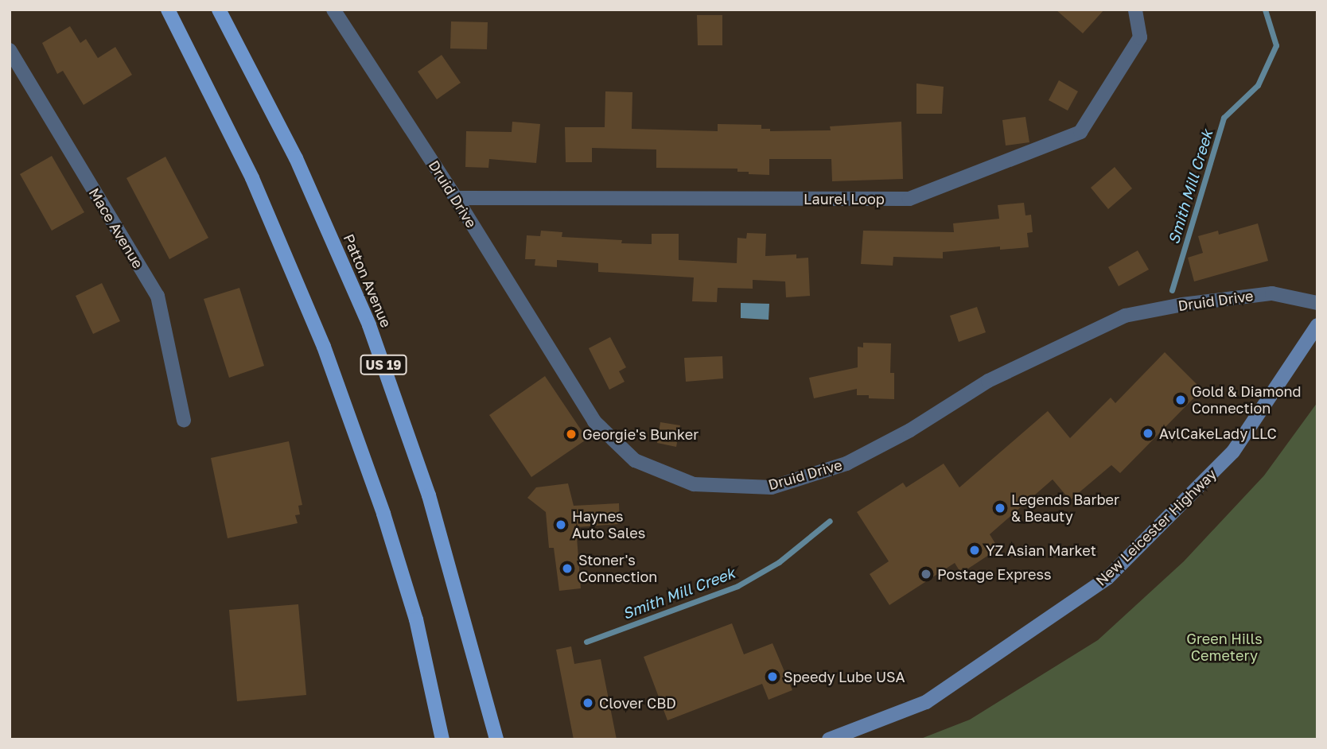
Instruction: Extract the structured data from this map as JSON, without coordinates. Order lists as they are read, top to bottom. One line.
{"streets":{"main road":["Patton Avenue","US 19","New Leicester Highway"],"street":["Druid Drive","Laurel Loop","Mace Avenue"]},"crossings":[["Druid Drive","Laurel Loop"]],"water":["Smith Mill Creek"],"parks":["Green Hills Cemetery"],"places":["Gold & Diamond Connection","AvlCakeLady LLC","Georgie's Bunker","Legends Barber & Beauty","Haynes Auto Sales","YZ Asian Market","Stoner's Connection","Postage Express","Speedy Lube USA","Clover CBD"]}
